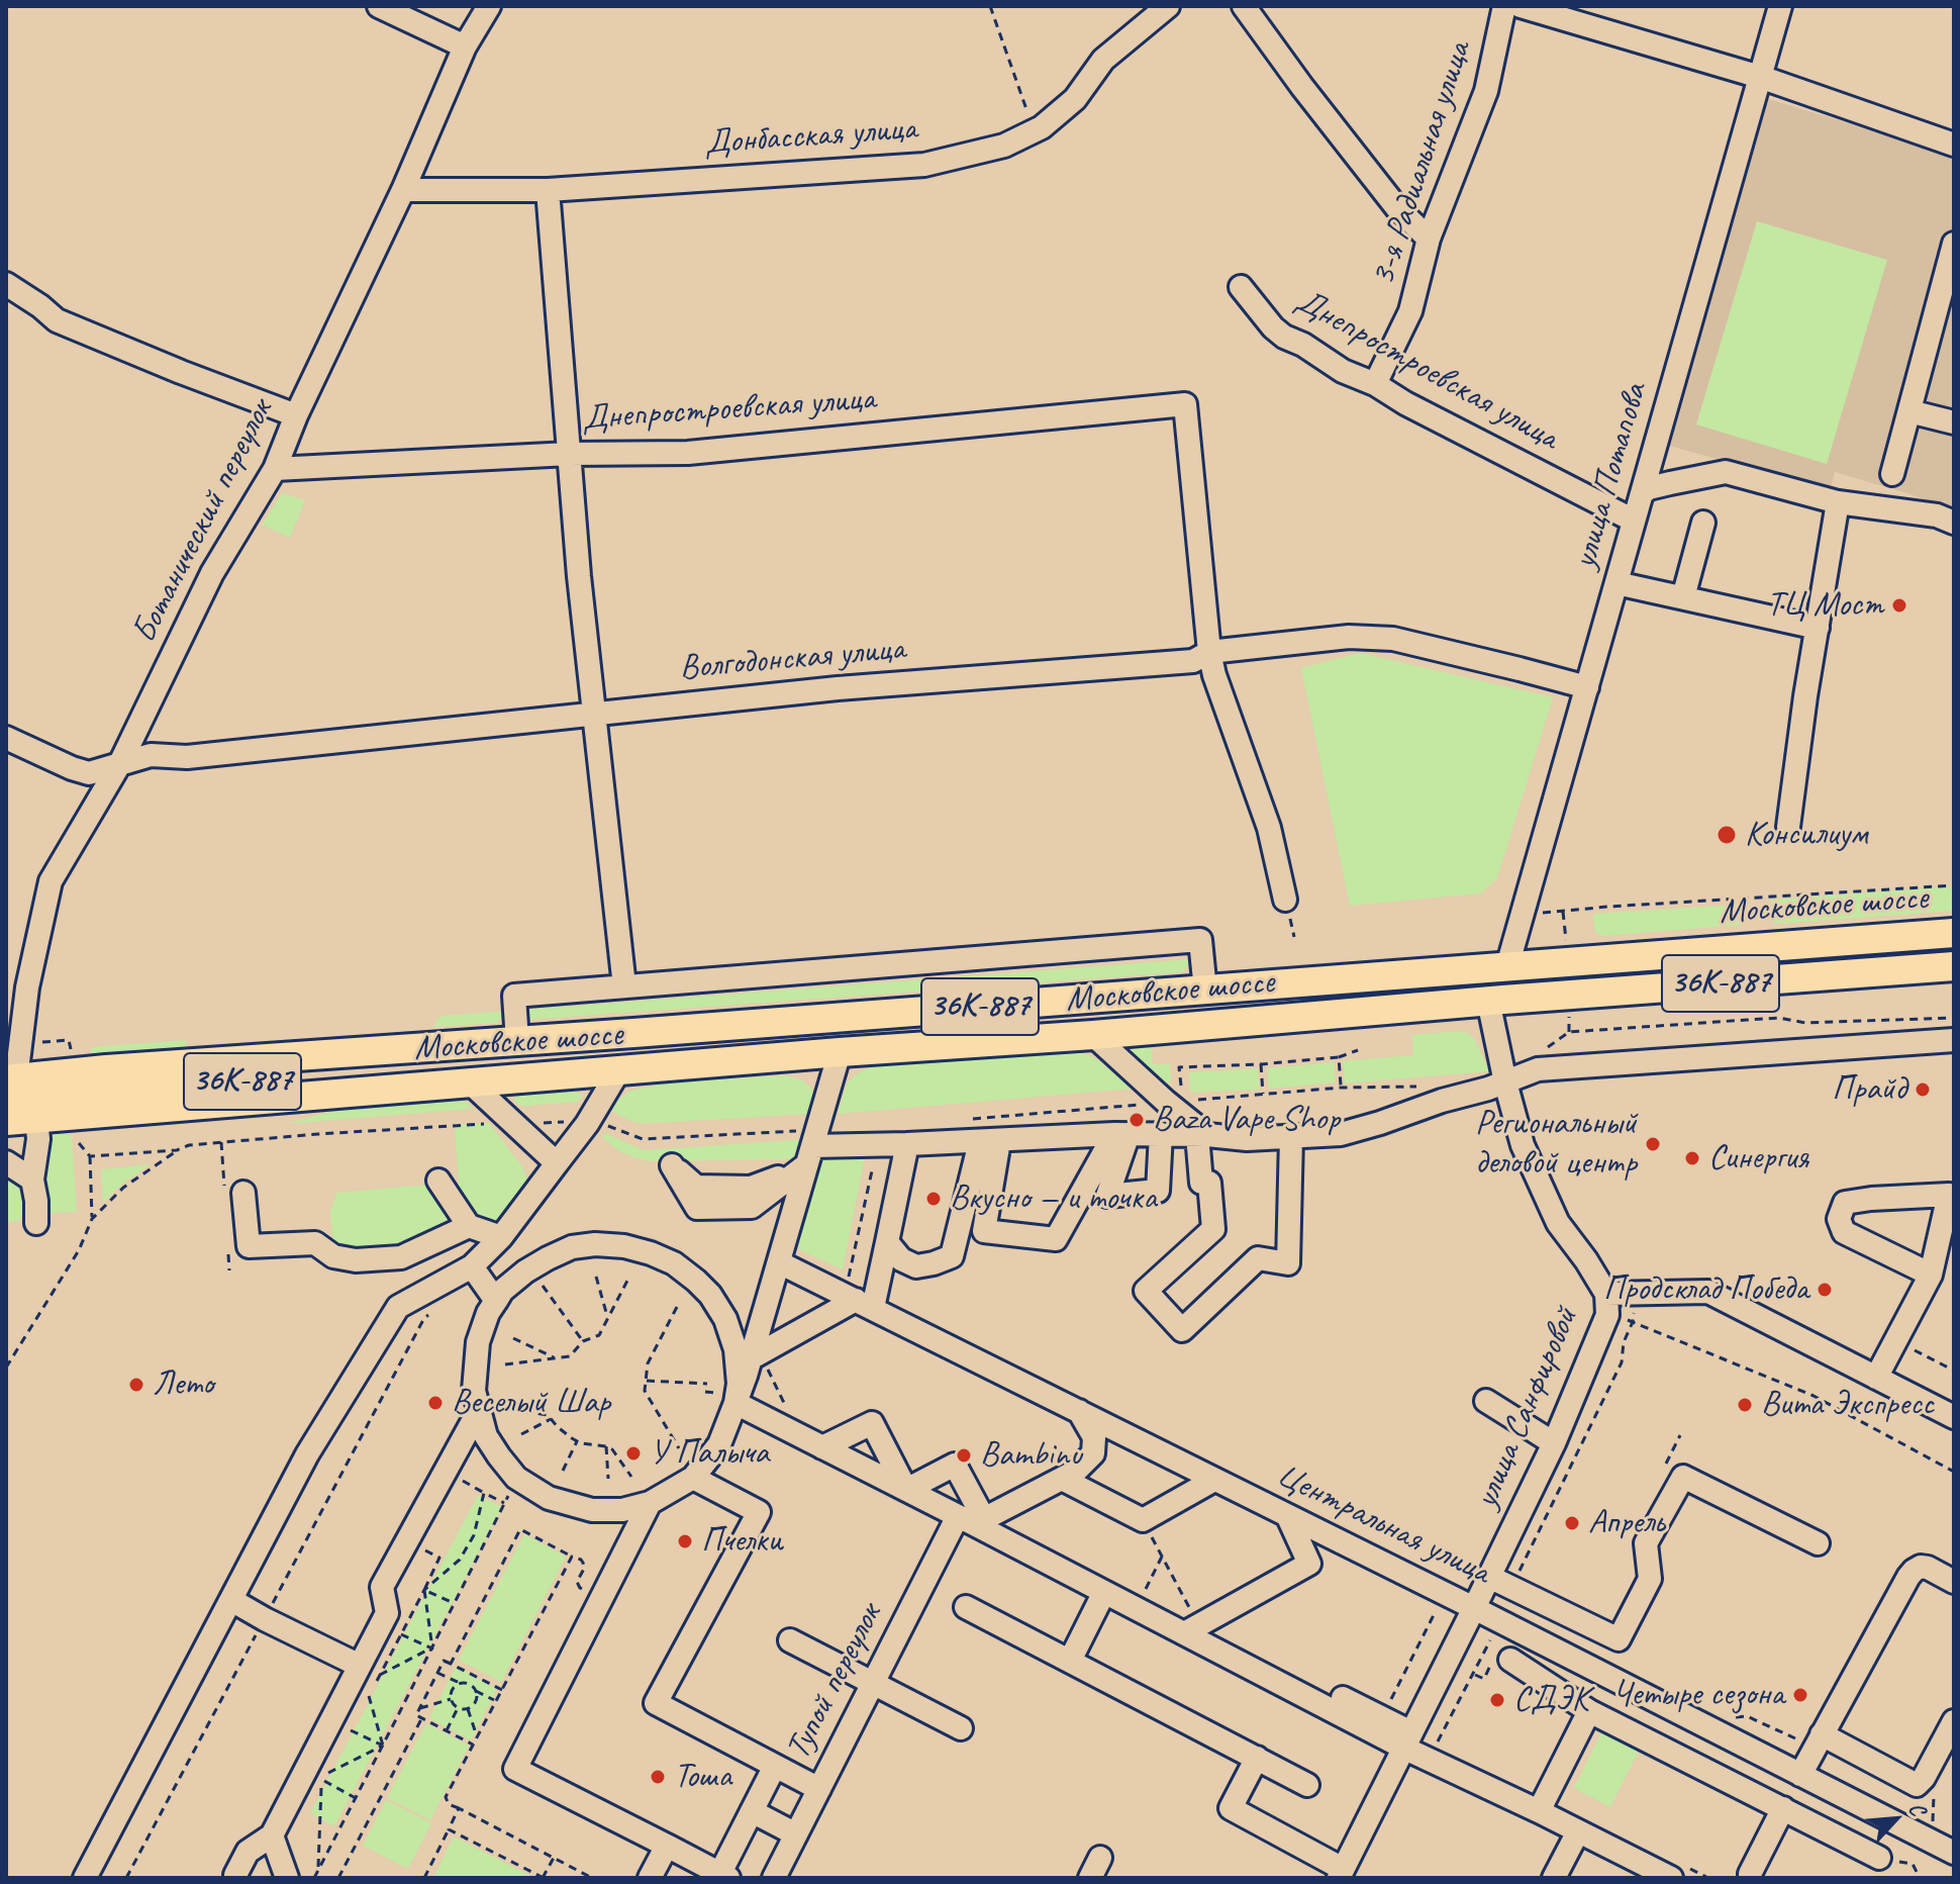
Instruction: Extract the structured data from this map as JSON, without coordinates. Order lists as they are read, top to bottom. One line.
{"streets":{"main road":["Московское шоссе","36К-887"],"street":["Донбасская улица","3-я Радиальная улица","Днепростроевская улица","улица Потапова","Ботанический переулок","Волгодонская улица","улица Санфировой","Центральная улица","Тупой переулок"]},"crossings":[["Донбасская улица","Ботанический переулок"],["3-я Радиальная улица","Днепростроевская улица"],["Днепростроевская улица","улица Потапова"],["Днепростроевская улица","Ботанический переулок"],["Днепростроевская улица","Волгодонская улица"],["улица Потапова","Волгодонская улица"],["улица Потапова","Московское шоссе"],["улица Потапова","улица Санфировой"],["Ботанический переулок","Волгодонская улица"],["Ботанический переулок","Московское шоссе"],["Московское шоссе","улица Санфировой"],["улица Санфировой","Центральная улица"]],"places":["ТЦ Мост","Консилиум","Прайд","Baza Vape Shop","Региональный деловой центр","Синергия","Вкусно — и точка","Продсклад Победа","Лето","Веселый Шар","Вита Экспресс","У Палыча","Bambinu","Апрель","Пчелки","Четыре сезона","СДЭК","Тоша"],"north":"top right"}
